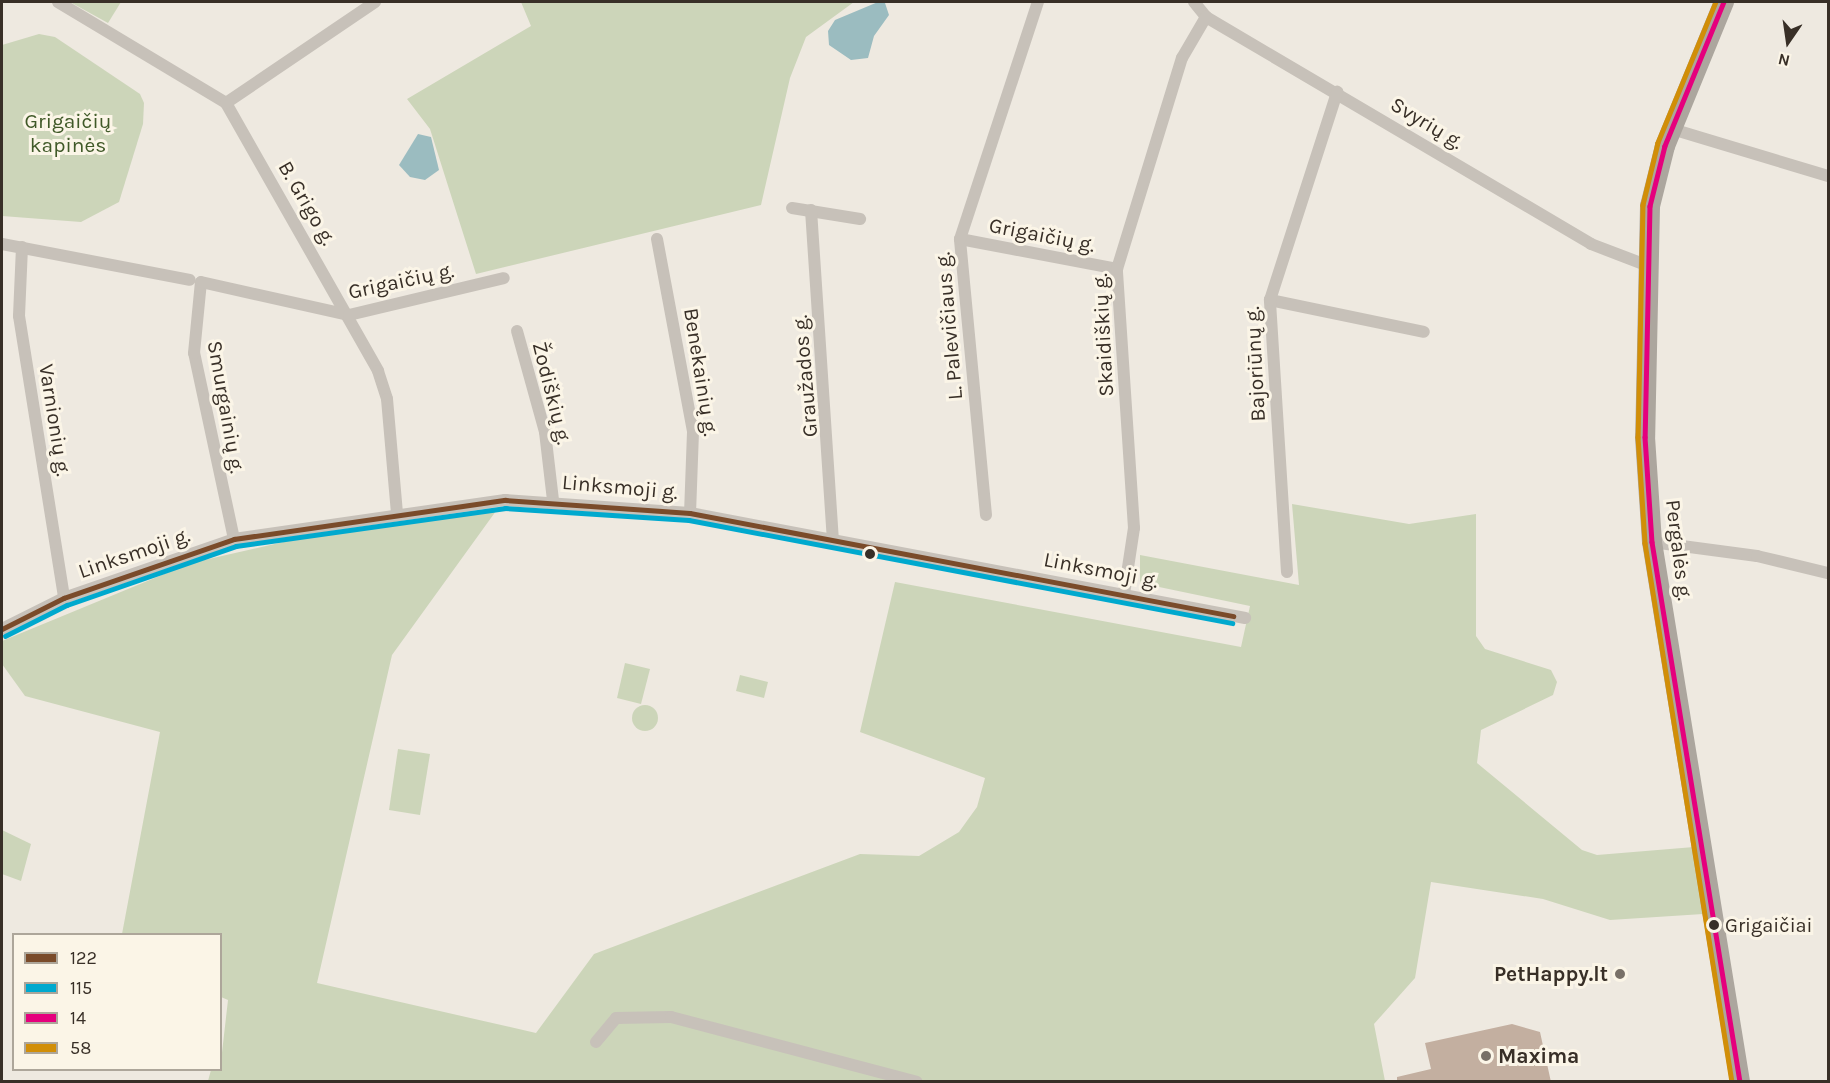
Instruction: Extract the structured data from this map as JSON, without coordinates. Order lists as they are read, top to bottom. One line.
{"streets":{"main road":["Pergalės g."],"street":["Svyrių g.","B. Grigo g.","Grigaičių g.","L. Palevičiaus g.","Skaidiškių g.","Bajoriūnų g.","Benekainių g.","Graužados g.","Žodiškių g.","Smurgainių g.","Varnionių g.","Linksmoji g."]},"crossings":[["Svyrių g.","Skaidiškių g."],["Svyrių g.","Bajoriūnų g."],["Svyrių g.","Pergalės g."],["B. Grigo g.","Grigaičių g."],["B. Grigo g.","Linksmoji g."],["Grigaičių g.","L. Palevičiaus g."],["Grigaičių g.","Skaidiškių g."],["Grigaičių g.","Smurgainių g."],["Grigaičių g.","Varnionių g."],["Skaidiškių g.","Linksmoji g."],["Benekainių g.","Linksmoji g."],["Graužados g.","Linksmoji g."],["Žodiškių g.","Linksmoji g."],["Smurgainių g.","Linksmoji g."],["Varnionių g.","Linksmoji g."]],"parks":["Grigaičių kapinės"],"places":["Grigaičiai","PetHappy.lt","Maxima"],"lines":["transit line 14","transit line 58","transit line 122","transit line 115"],"legend":["122","115","14","58"],"north":"bottom"}
